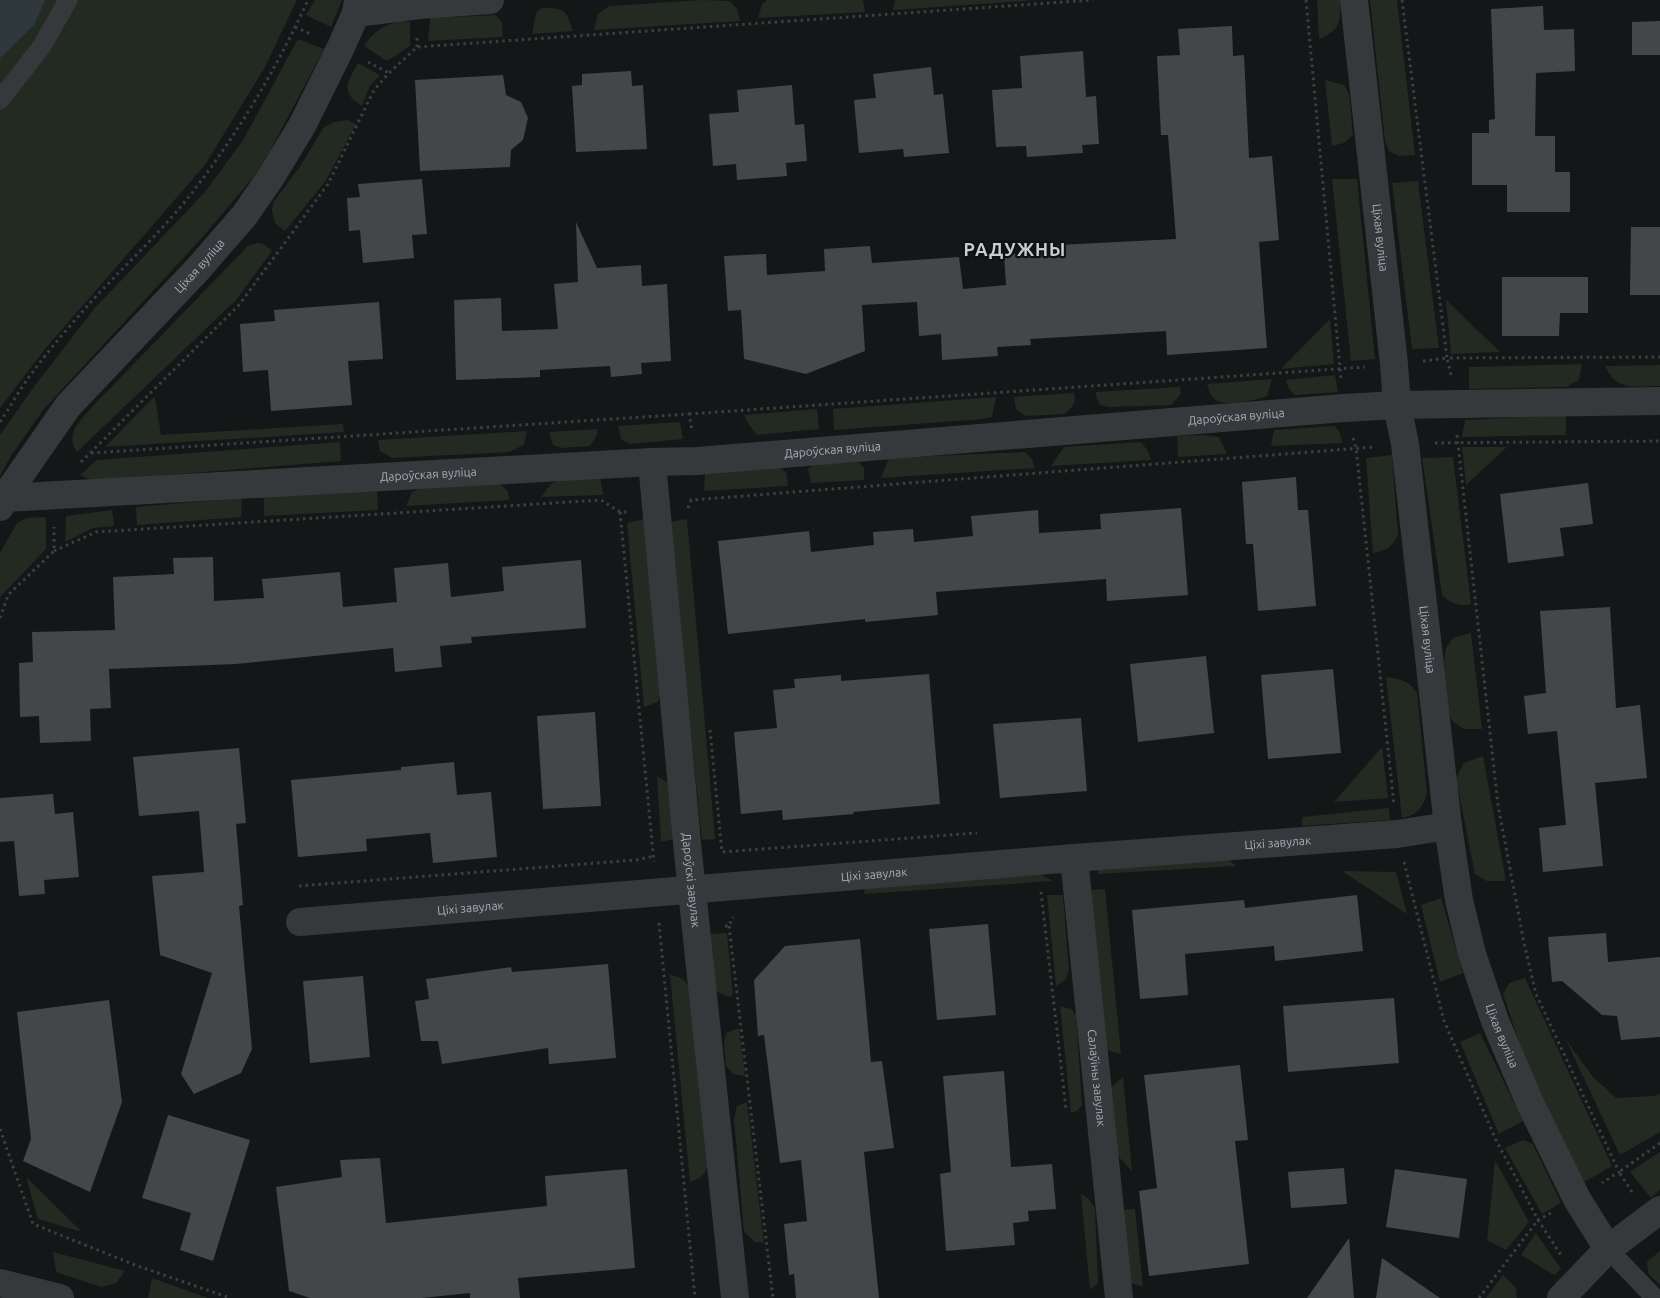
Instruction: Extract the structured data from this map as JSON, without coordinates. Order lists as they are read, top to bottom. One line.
{"streets":{"street":["Ціхая вуліца","Дароўская вуліца","Ціхі завулак","Дароўскі завулак","Салаўіны завулак"]},"crossings":[["Ціхая вуліца","Дароўская вуліца"],["Ціхая вуліца","Ціхі завулак"],["Дароўская вуліца","Дароўскі завулак"],["Ціхі завулак","Дароўскі завулак"],["Ціхі завулак","Салаўіны завулак"]],"districts":["РАДУЖНЫ"]}
